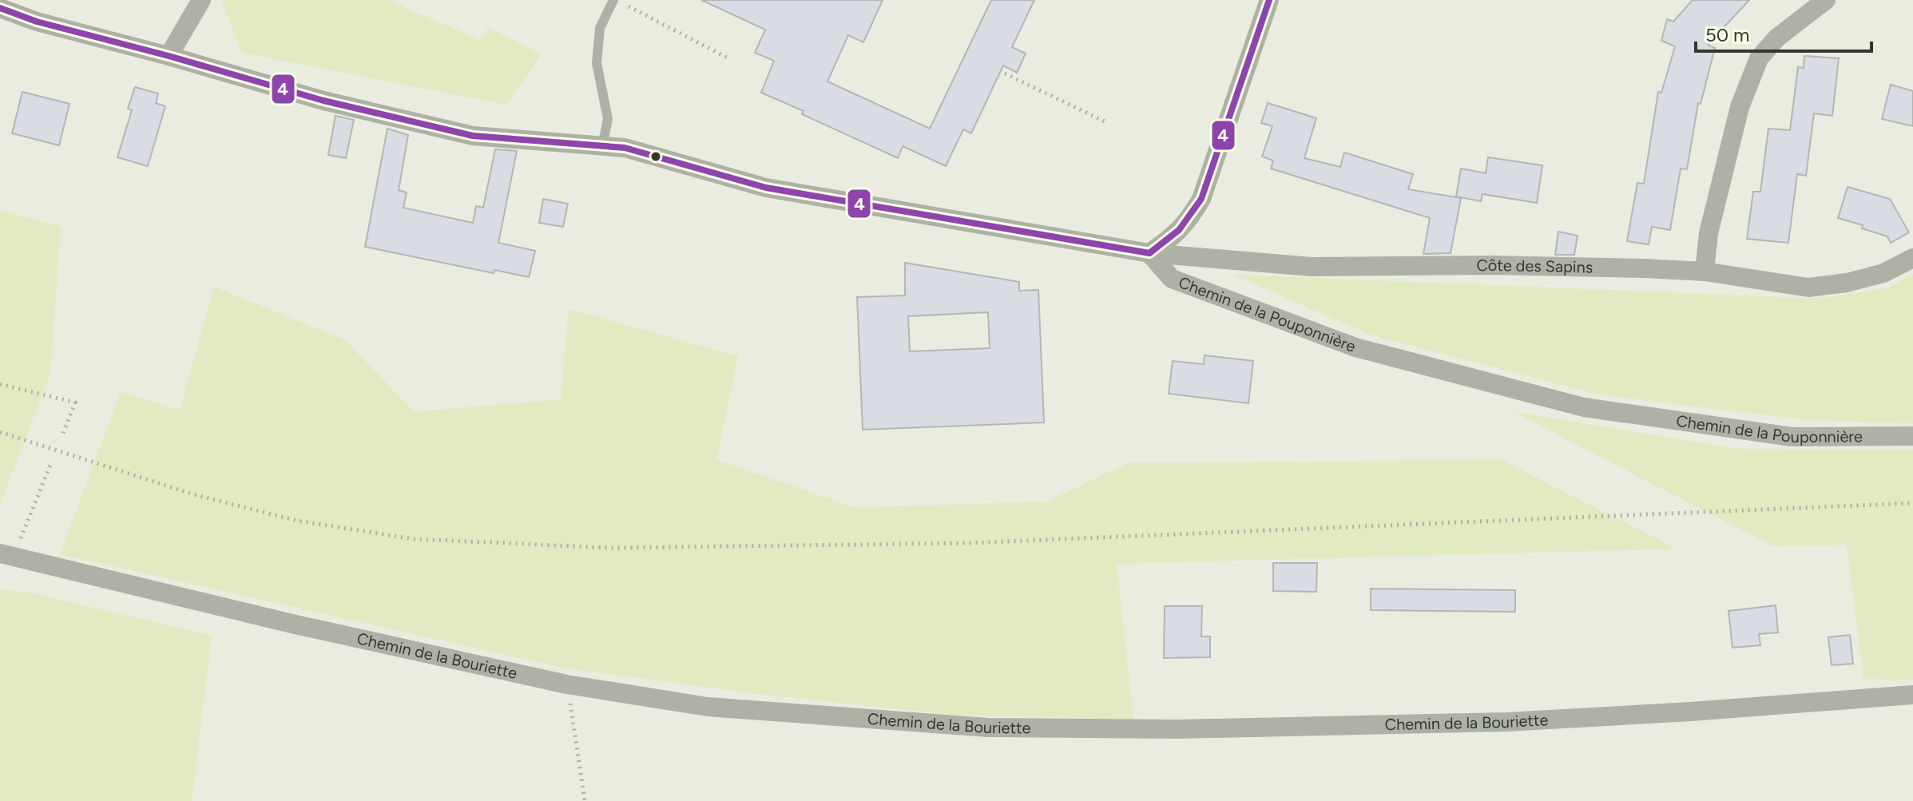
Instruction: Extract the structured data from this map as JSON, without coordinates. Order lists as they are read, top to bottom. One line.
{"streets":{"street":["Côte des Sapins","Chemin de la Pouponnière","Chemin de la Bouriette"]},"crossings":[["Côte des Sapins","Chemin de la Pouponnière"]],"lines":["transit line 4"],"scale_bar":"50 m"}
